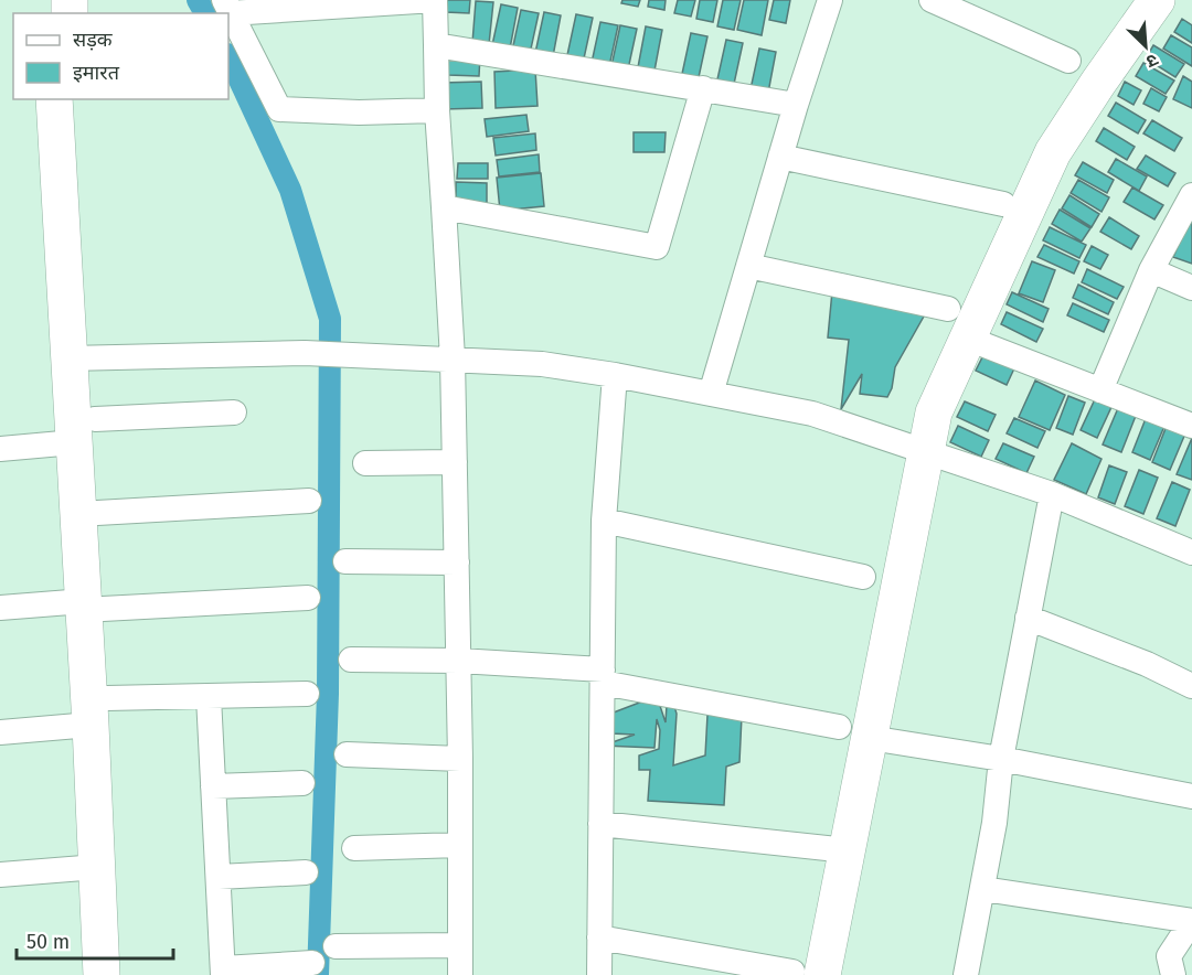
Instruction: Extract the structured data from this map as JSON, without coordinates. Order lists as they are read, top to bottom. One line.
{"legend":["सड़क","इमारत"],"scale_bar":"50 m","north":"bottom right"}
